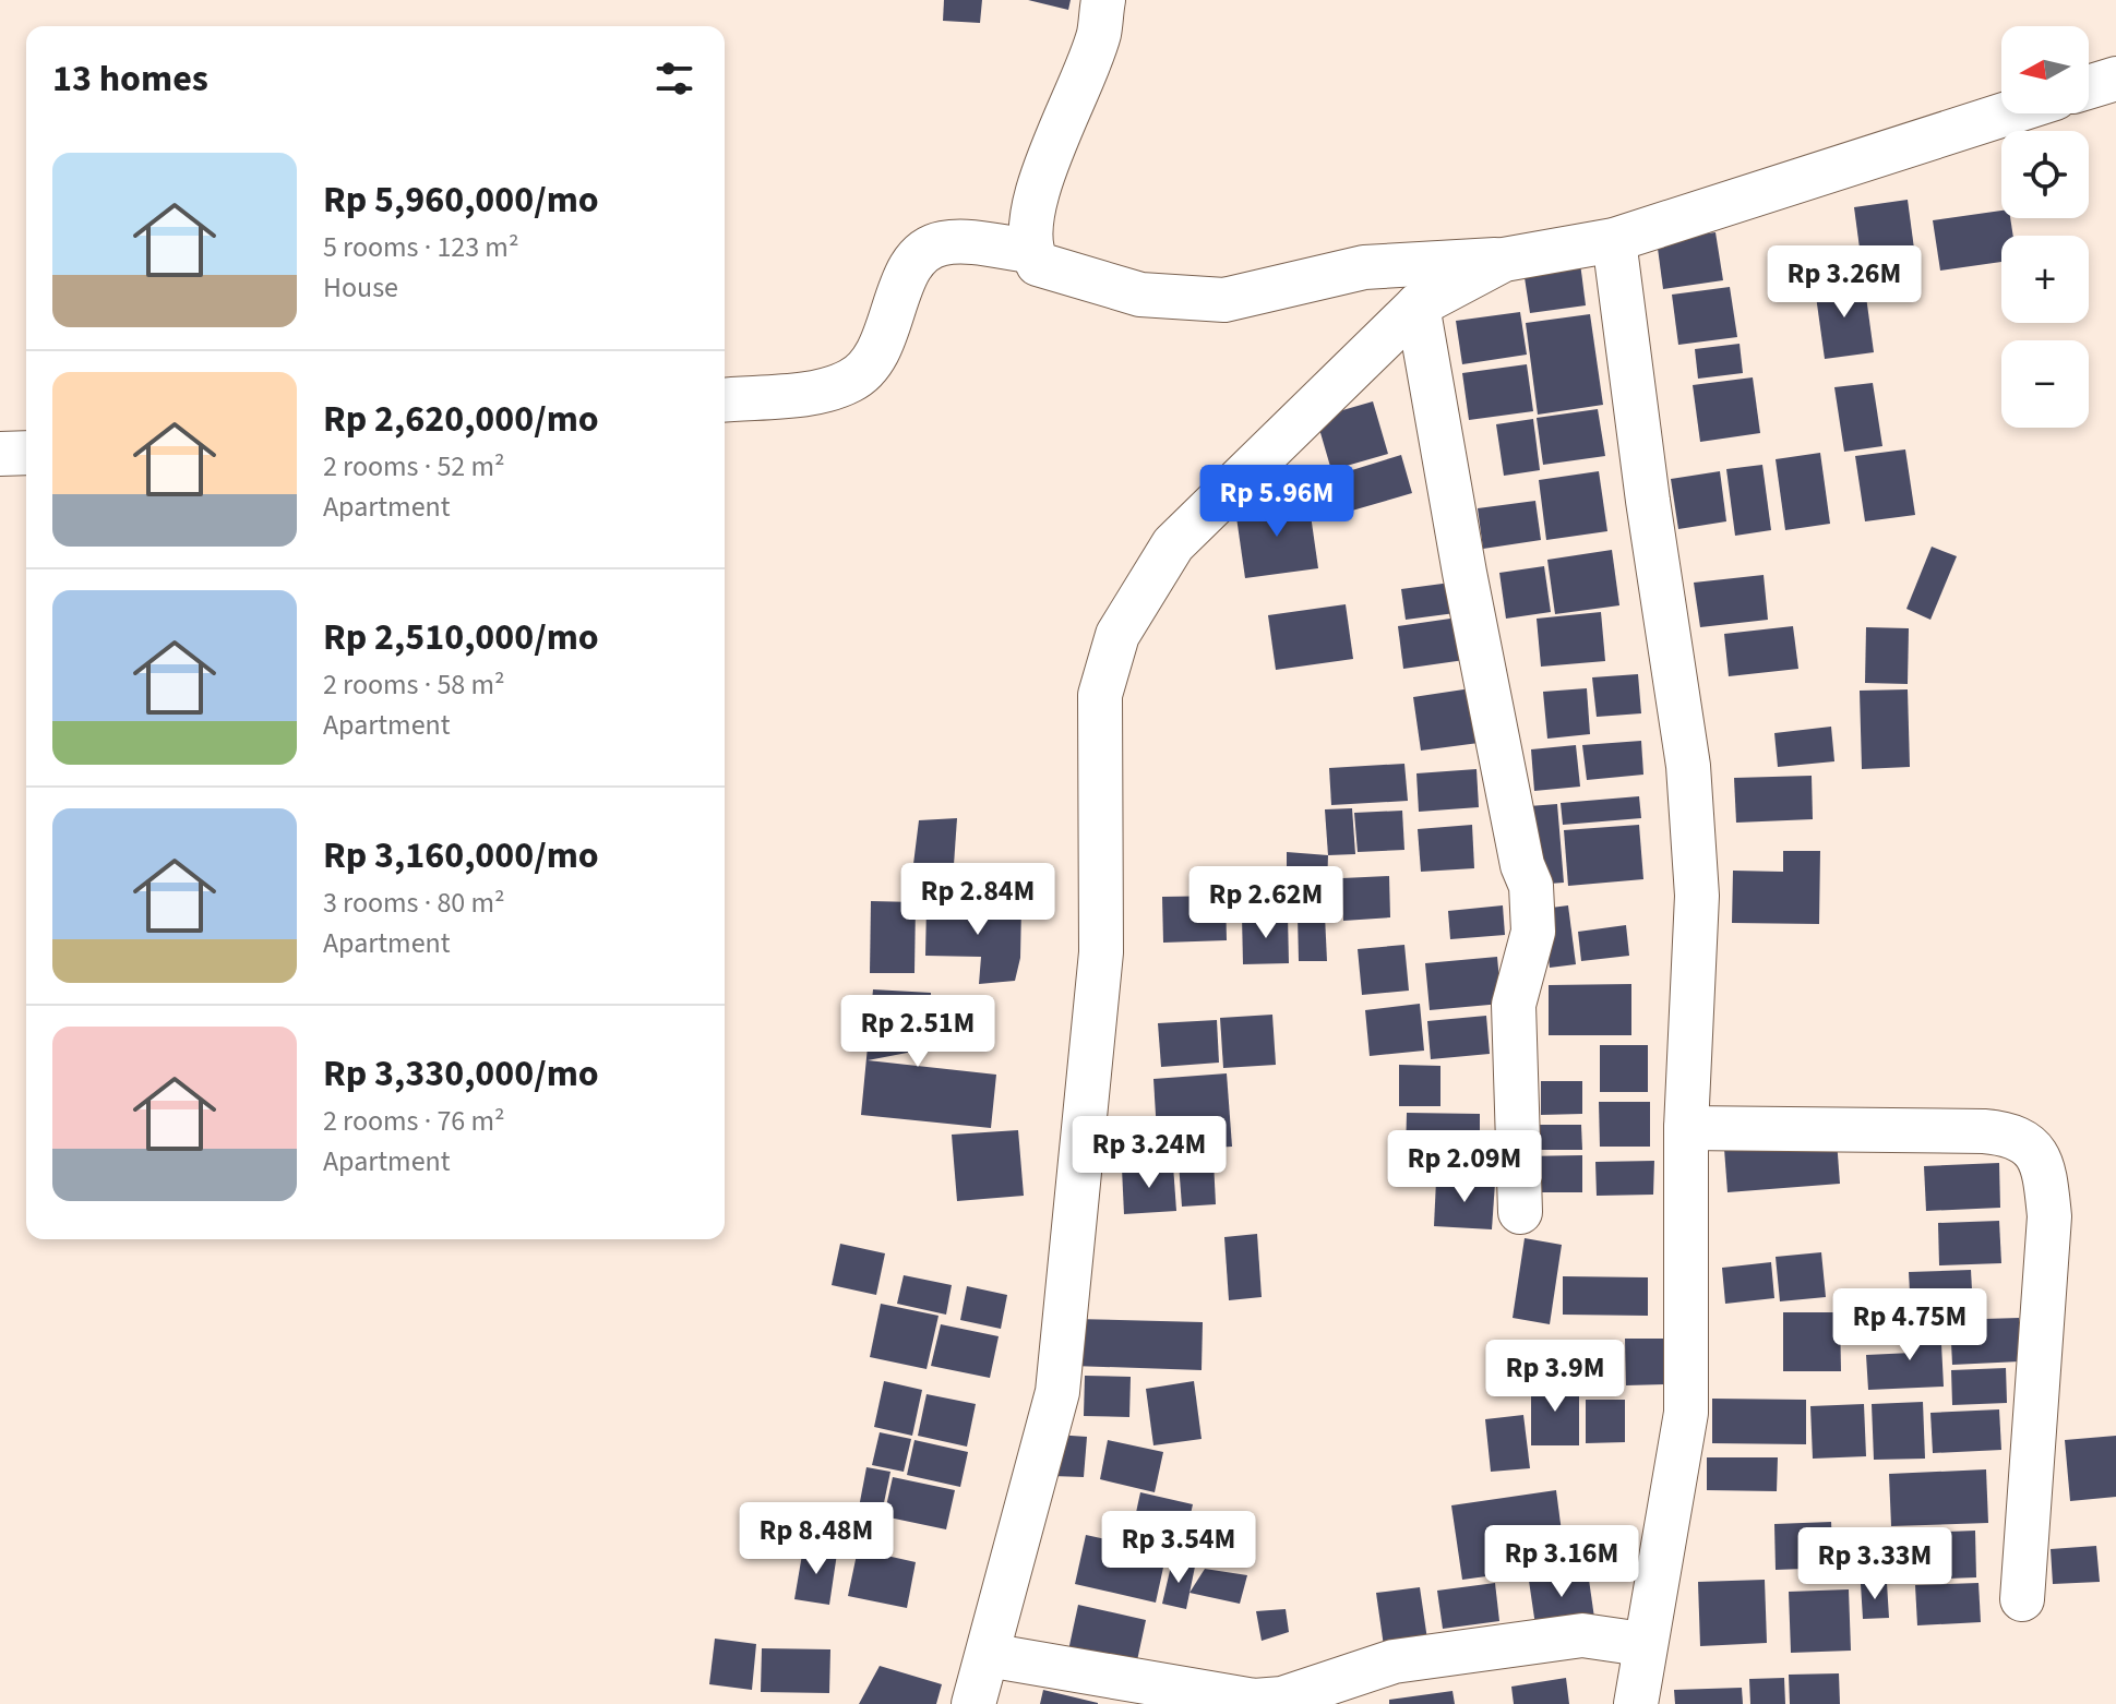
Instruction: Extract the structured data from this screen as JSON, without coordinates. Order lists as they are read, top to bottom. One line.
{"north":"left","page":{"map_buttons":["+","−"],"heading":"13 homes","list":[{"name":"Rp 5,960,000/mo","note":"5 rooms · 123 m² · House"},{"name":"Rp 2,620,000/mo","note":"2 rooms · 52 m² · Apartment"},{"name":"Rp 2,510,000/mo","note":"2 rooms · 58 m² · Apartment"},{"name":"Rp 3,160,000/mo","note":"3 rooms · 80 m² · Apartment"},{"name":"Rp 3,330,000/mo","note":"2 rooms · 76 m² · Apartment"}],"price":["Rp 3.26M","Rp 5.96M","Rp 2.84M","Rp 2.62M","Rp 2.51M","Rp 3.24M","Rp 2.09M","Rp 4.75M","Rp 3.9M","Rp 8.48M","Rp 3.54M","Rp 3.16M","Rp 3.33M"]}}
